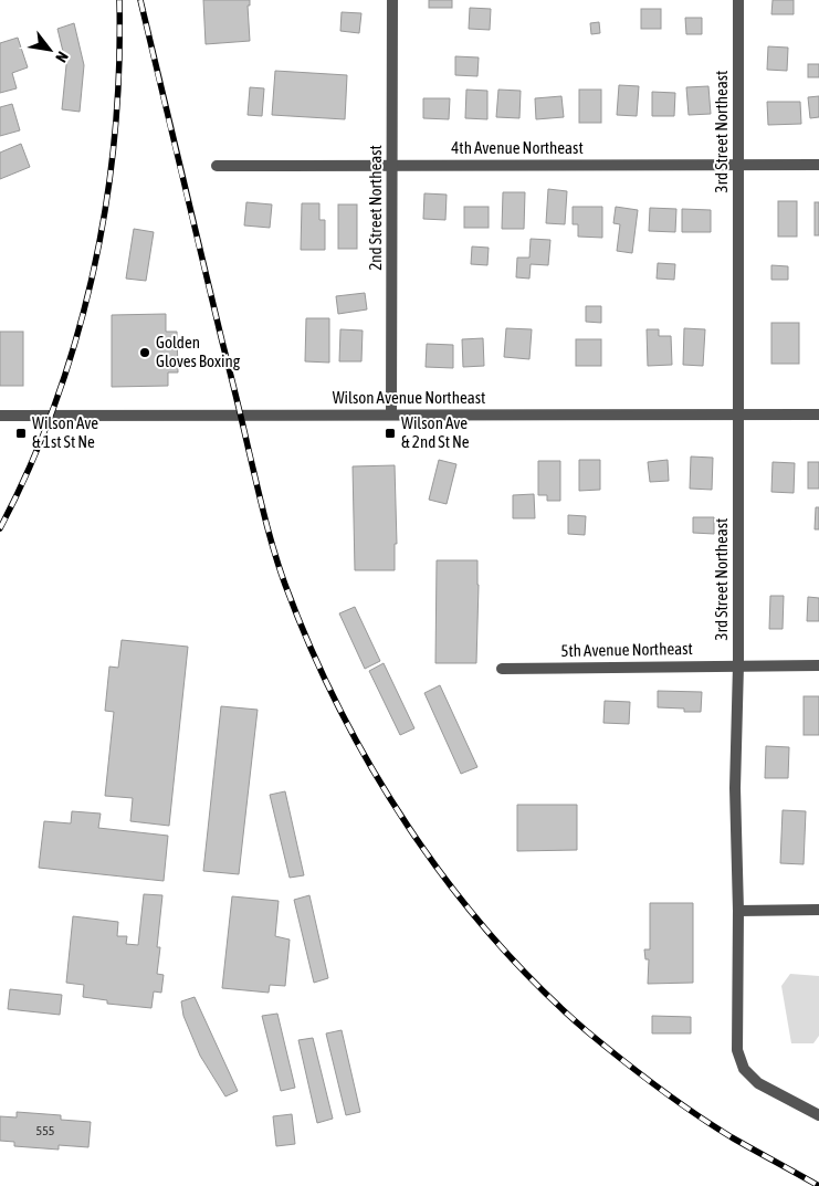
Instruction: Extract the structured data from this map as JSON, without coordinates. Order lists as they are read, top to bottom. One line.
{"streets":{"street":["3rd Street Northeast","4th Avenue Northeast","2nd Street Northeast","Wilson Avenue Northeast","5th Avenue Northeast"]},"crossings":[["3rd Street Northeast","4th Avenue Northeast"],["3rd Street Northeast","Wilson Avenue Northeast"],["3rd Street Northeast","5th Avenue Northeast"],["4th Avenue Northeast","2nd Street Northeast"],["2nd Street Northeast","Wilson Avenue Northeast"]],"places":{"other":["Golden Gloves Boxing"],"transit":["Wilson Ave & 1st St Ne","Wilson Ave & 2nd St Ne"]},"house_numbers":["555"],"north":"bottom right"}
